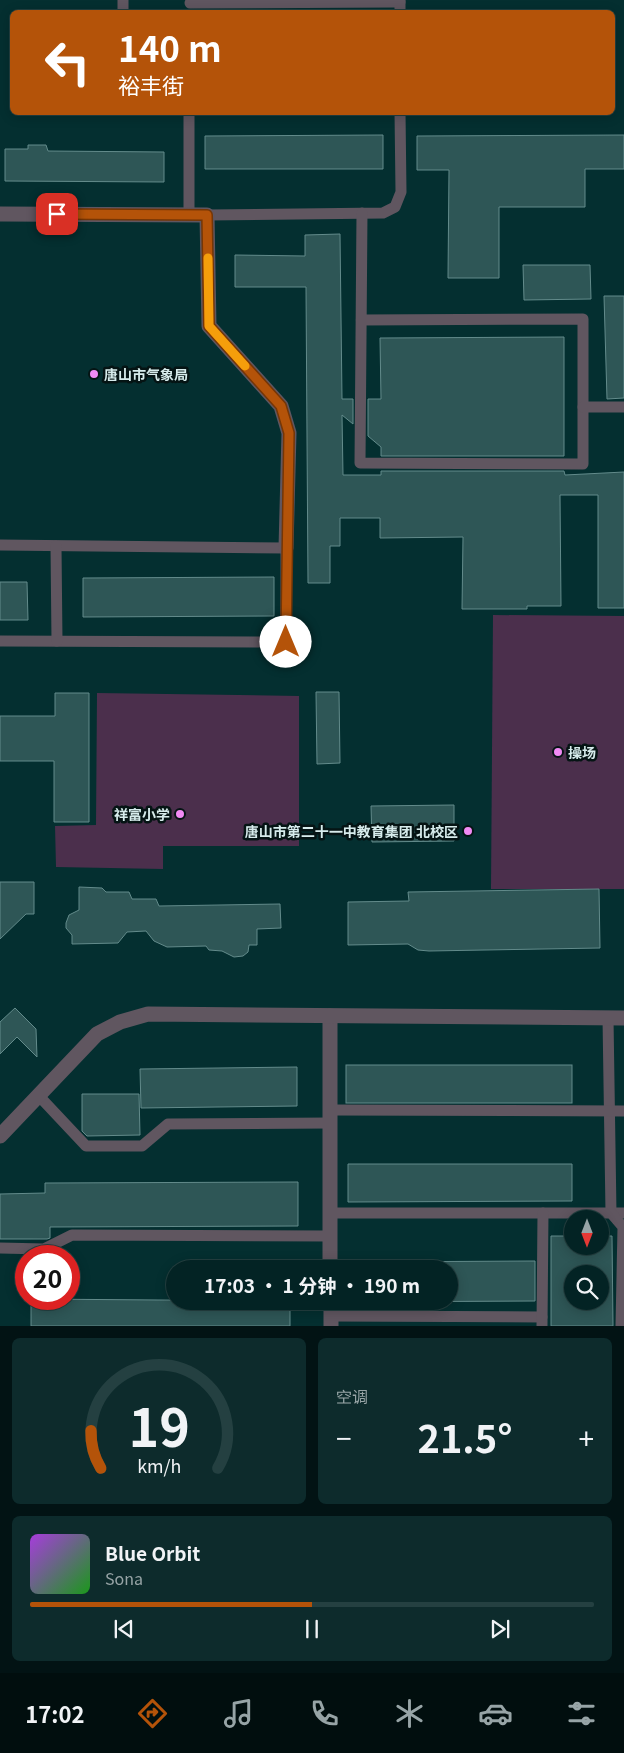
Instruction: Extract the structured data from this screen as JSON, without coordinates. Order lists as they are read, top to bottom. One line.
{"places":["唐山市气象局","操场","祥富小学","唐山市第二十一中教育集团 北校区"],"north":"bottom","page":{"turn":["140 m","裕丰街"],"limit":"20","trip":"17:03 · 1 分钟 · 190 m","tile":"空调","heat":["−","21.5°","+"],"song":["Blue Orbit","Sona"],"tabs":"17:02","gauge":["19","km/h"]}}
